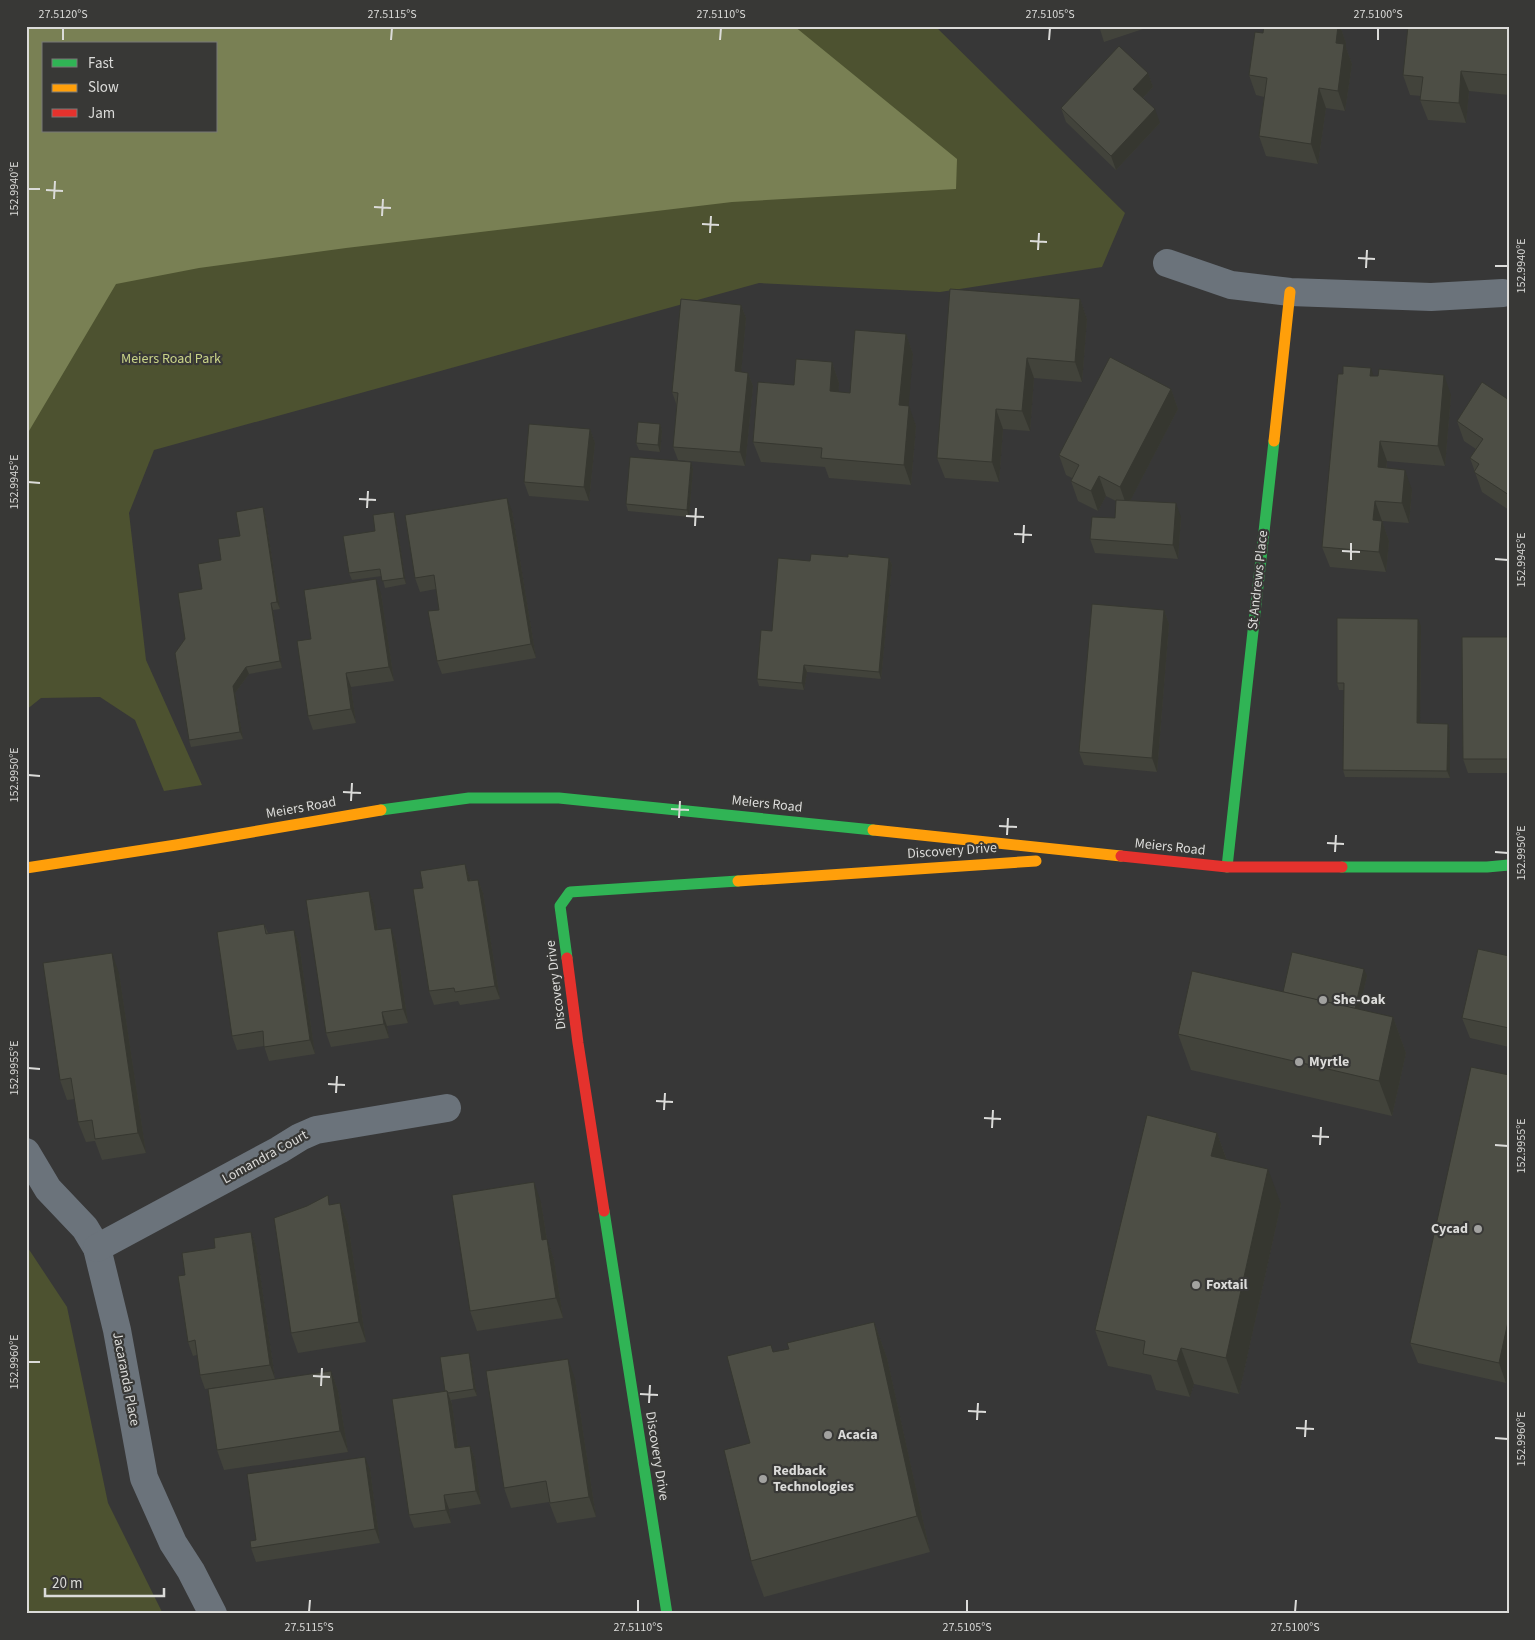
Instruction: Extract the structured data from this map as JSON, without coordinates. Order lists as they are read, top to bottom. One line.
{"streets":{"street":["St Andrews Place","Meiers Road","Discovery Drive","Lomandra Court","Jacaranda Place"]},"crossings":[["St Andrews Place","Meiers Road"],["Meiers Road","Discovery Drive"],["Lomandra Court","Jacaranda Place"]],"parks":["Meiers Road Park"],"places":["She-Oak","Myrtle","Cycad","Foxtail","Acacia","Redback Technologies"],"legend":["Fast","Slow","Jam"],"scale_bar":"20 m","coordinates":["27.5120°S","27.5115°S","27.5110°S","27.5105°S","27.5100°S","152.9940°E","152.9945°E","152.9950°E","152.9955°E","152.9960°E"]}
